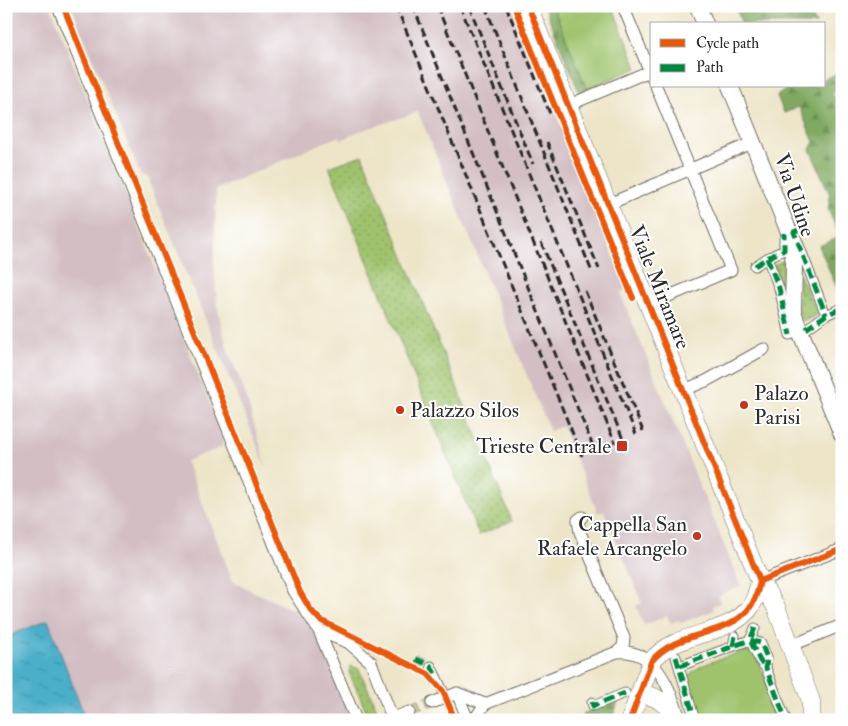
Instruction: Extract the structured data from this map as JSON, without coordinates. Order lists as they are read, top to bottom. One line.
{"streets":{"main road":["Via Udine","Viale Miramare"]},"places":{"other":["Palazo Parisi","Palazzo Silos","Cappella San Rafaele Arcangelo"],"transit":["Trieste Centrale"]},"legend":["Cycle path","Path"]}
